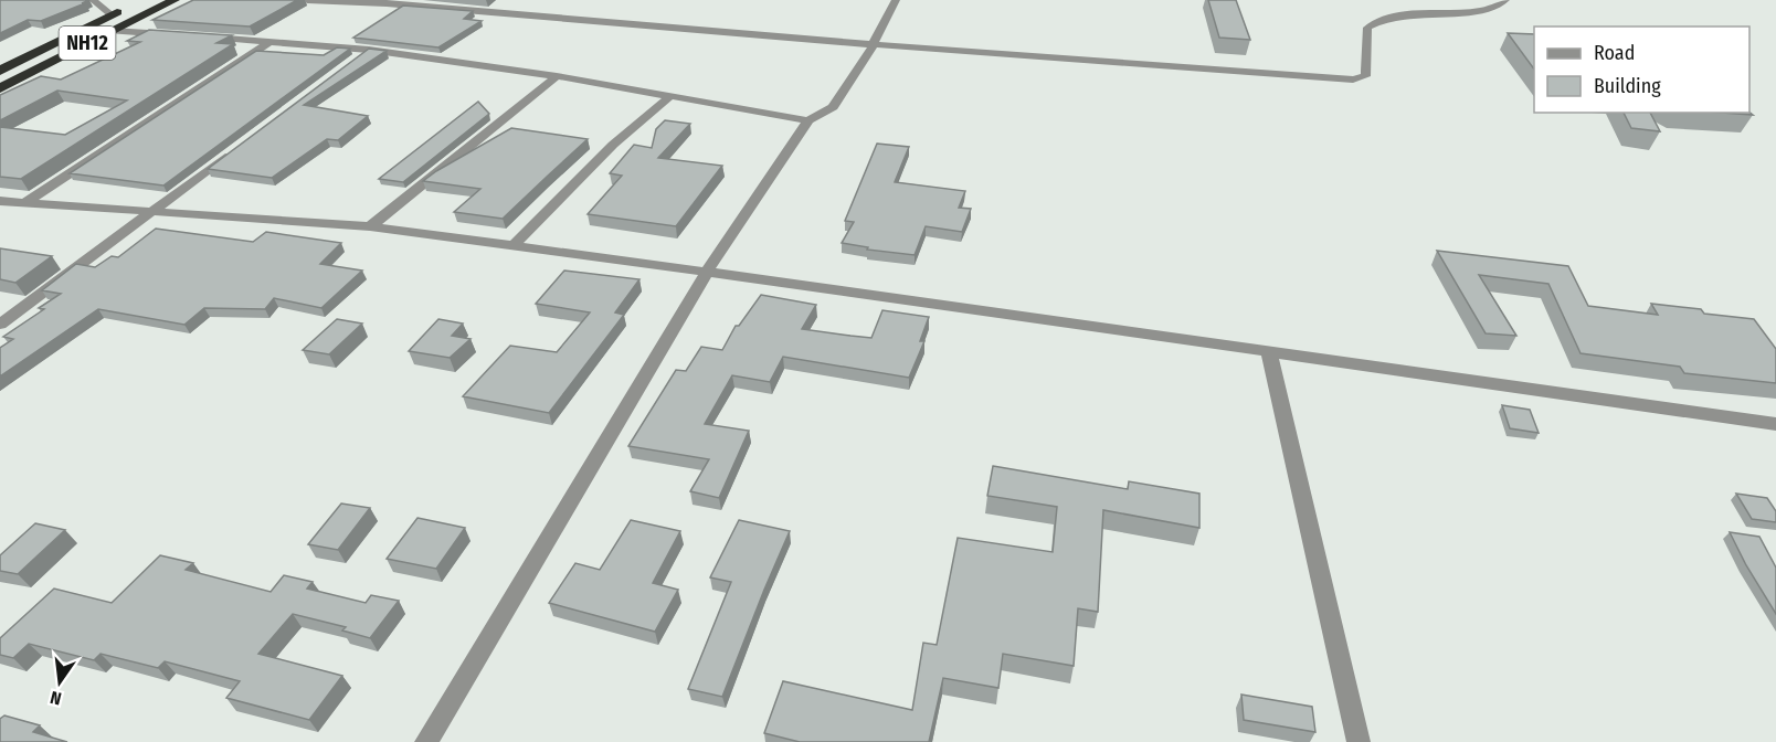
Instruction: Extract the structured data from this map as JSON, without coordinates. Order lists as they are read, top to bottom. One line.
{"streets":{"highway":["NH12"]},"legend":["Road","Building"],"north":"bottom"}
